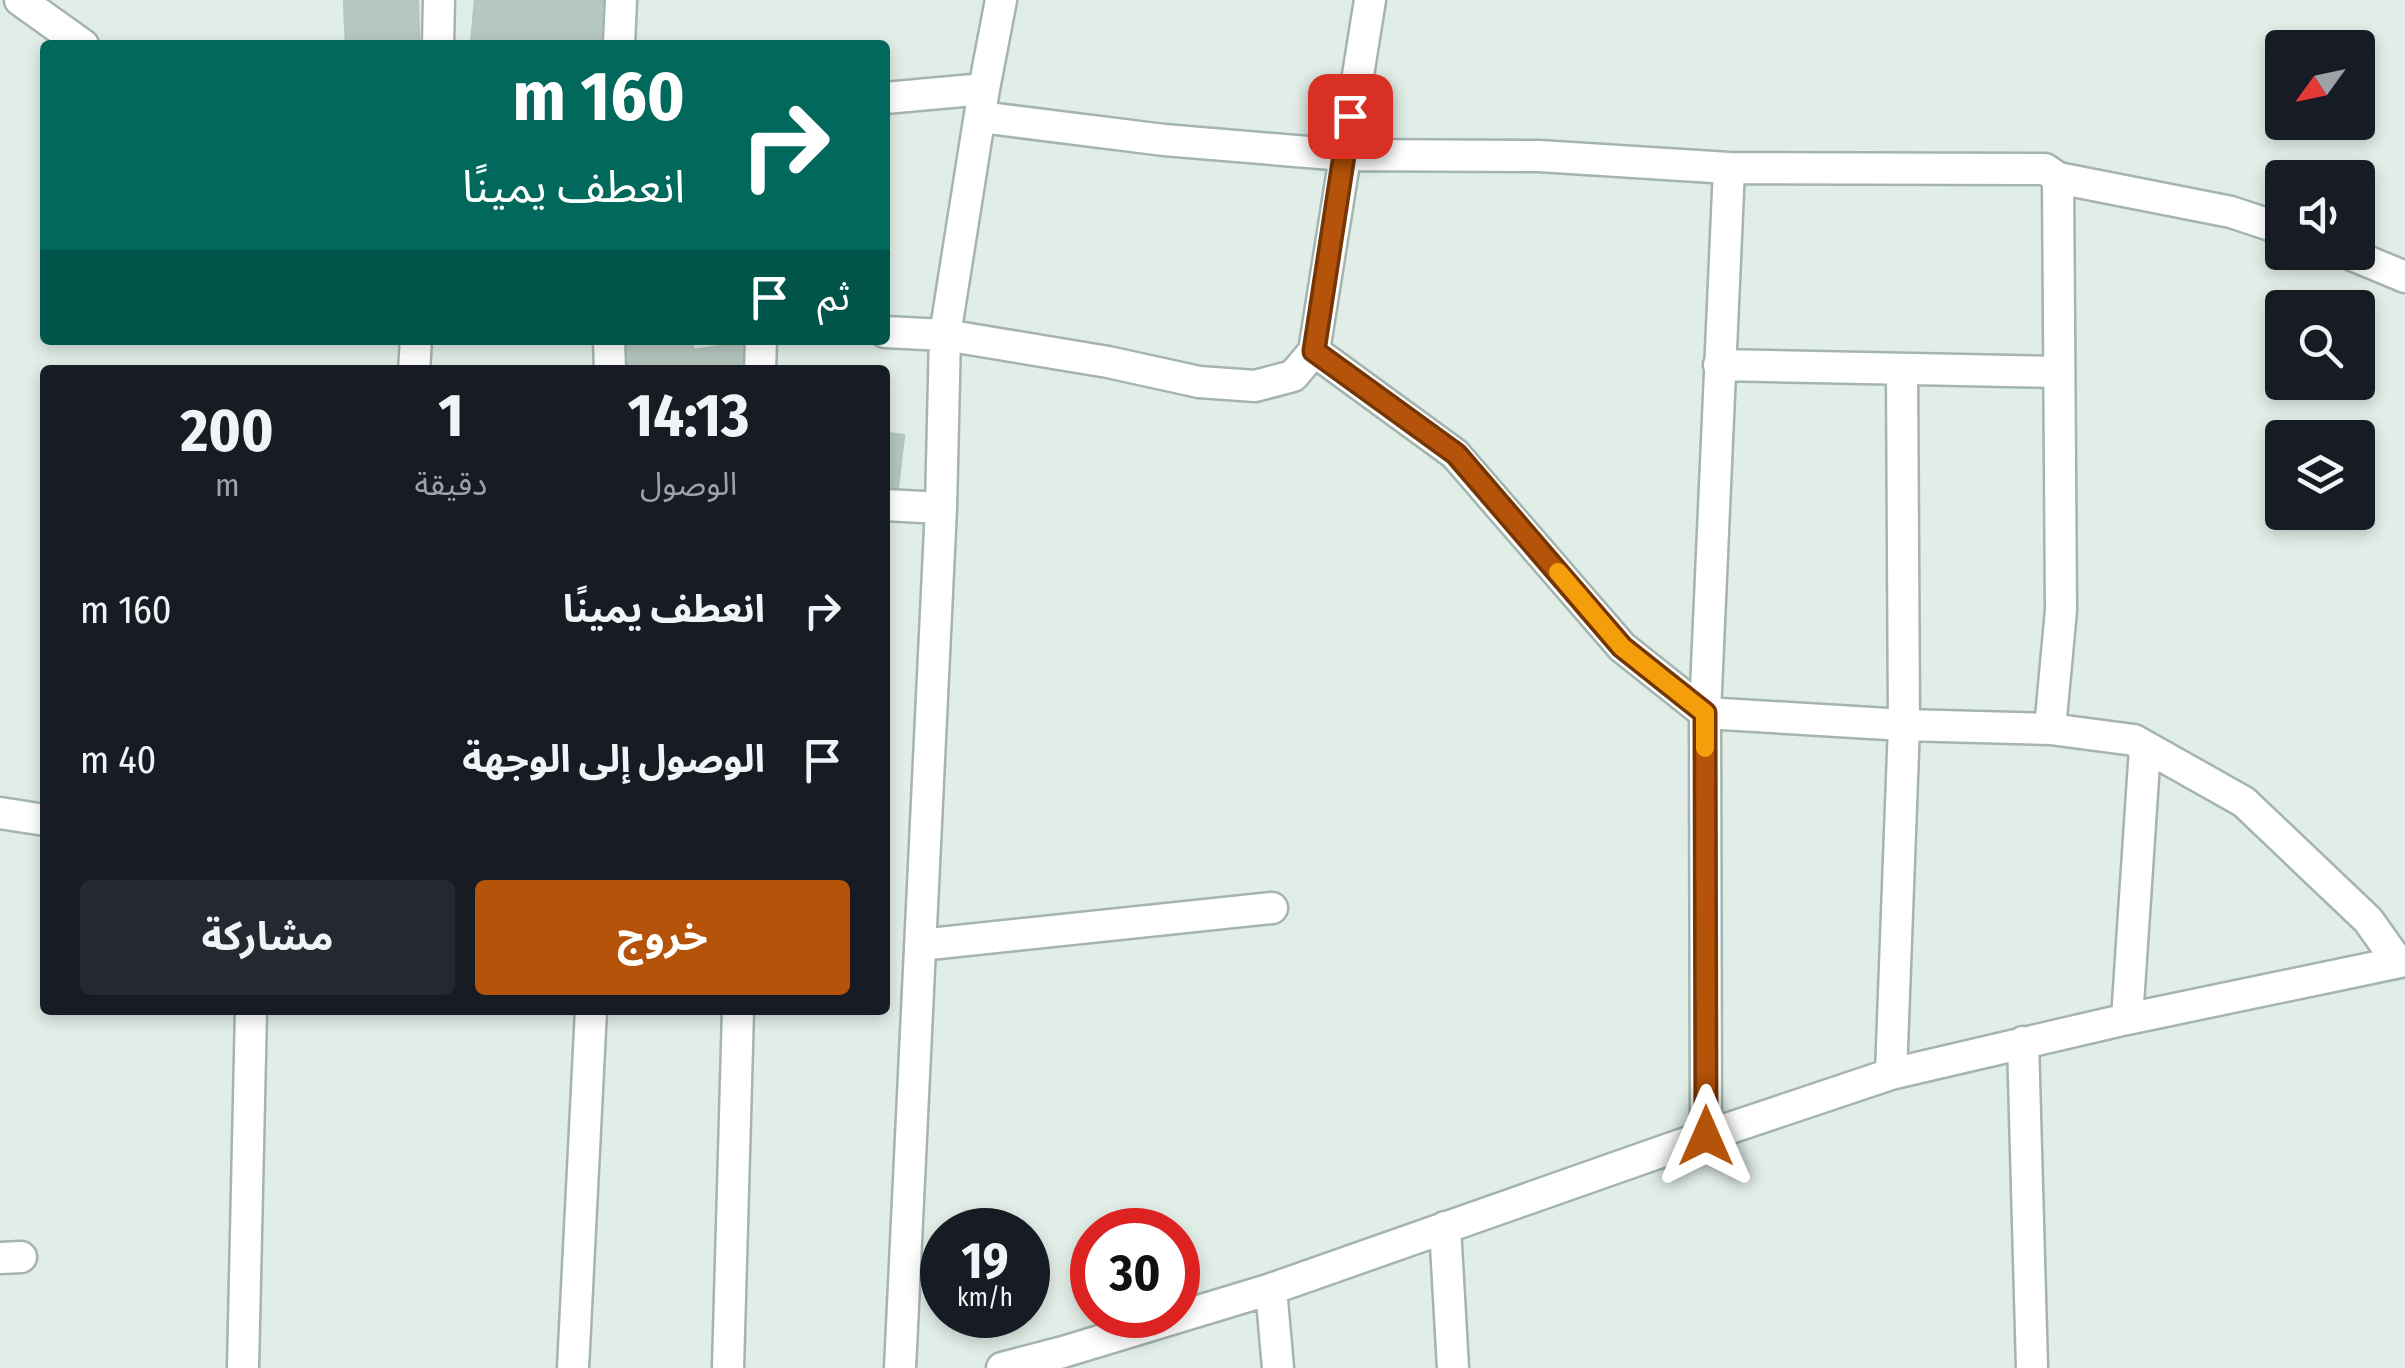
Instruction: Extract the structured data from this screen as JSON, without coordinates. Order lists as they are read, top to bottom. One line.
{"north":"bottom left","page":{"turn":["160 m","انعطف يمينًا"],"then":"ثم","eta":["14:13","الوصول","1","دقيقة","200","m"],"list":[{"name":"انعطف يمينًا","value":"160 m"},{"name":"الوصول إلى الوجهة","value":"40 m"}],"buttons":["خروج","مشاركة"],"speed":"19 km/h","limit":"30"}}
